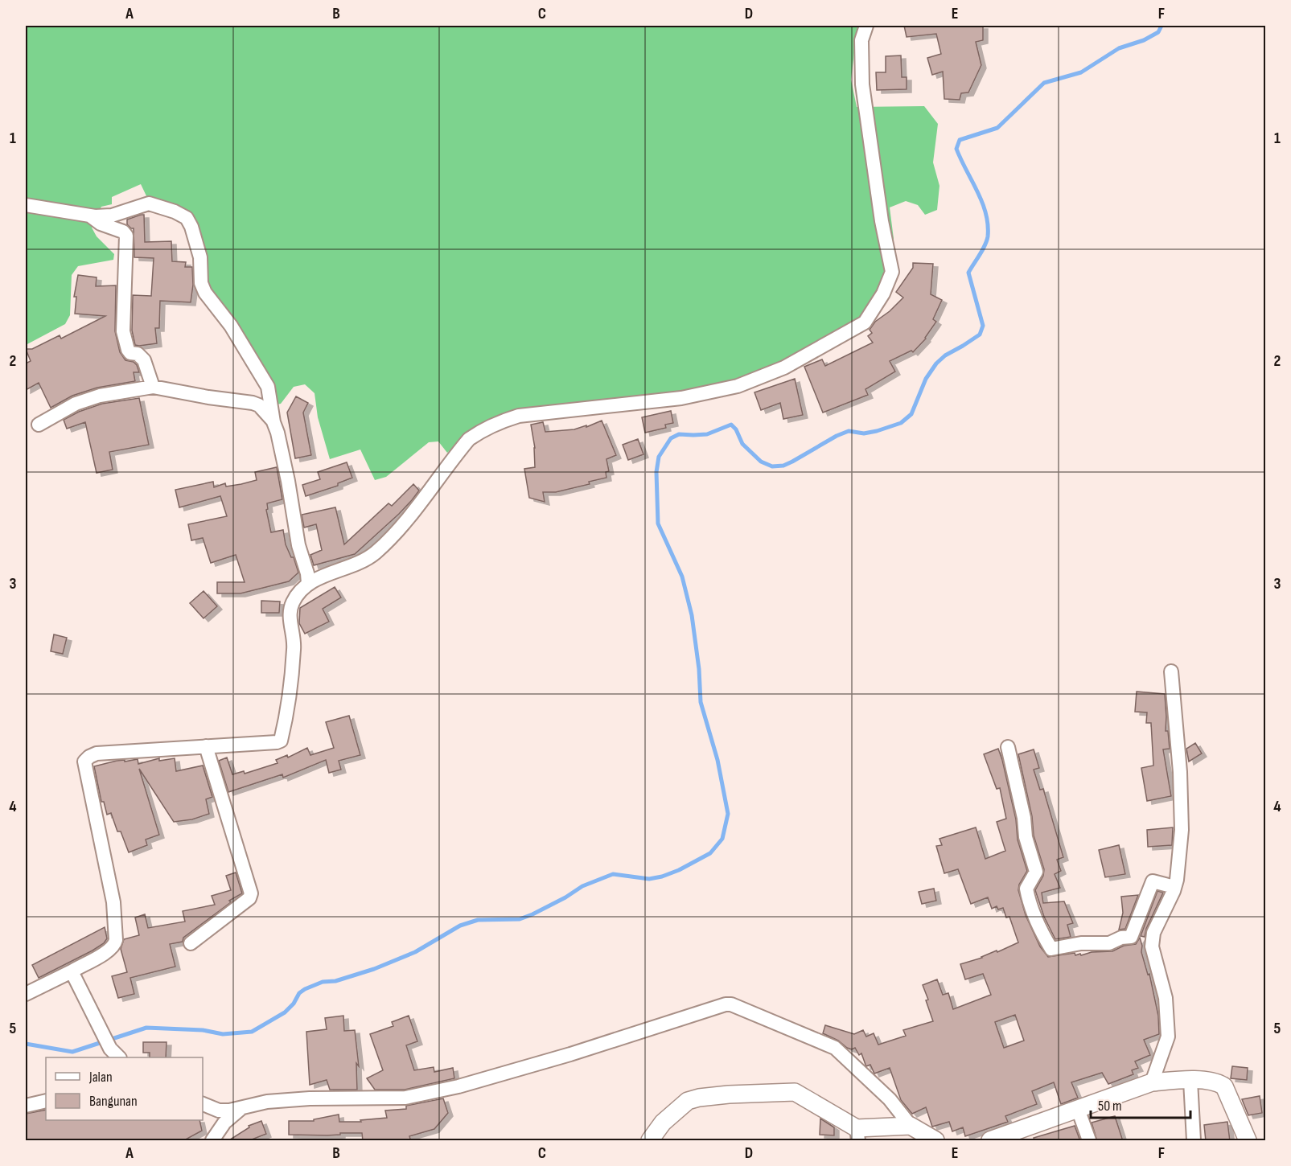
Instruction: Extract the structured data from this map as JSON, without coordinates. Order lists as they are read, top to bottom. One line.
{"legend":["Jalan","Bangunan"],"scale_bar":"50 m","grid":{"columns":["A","B","C","D","E","F"],"rows":["1","2","3","4","5"]}}
